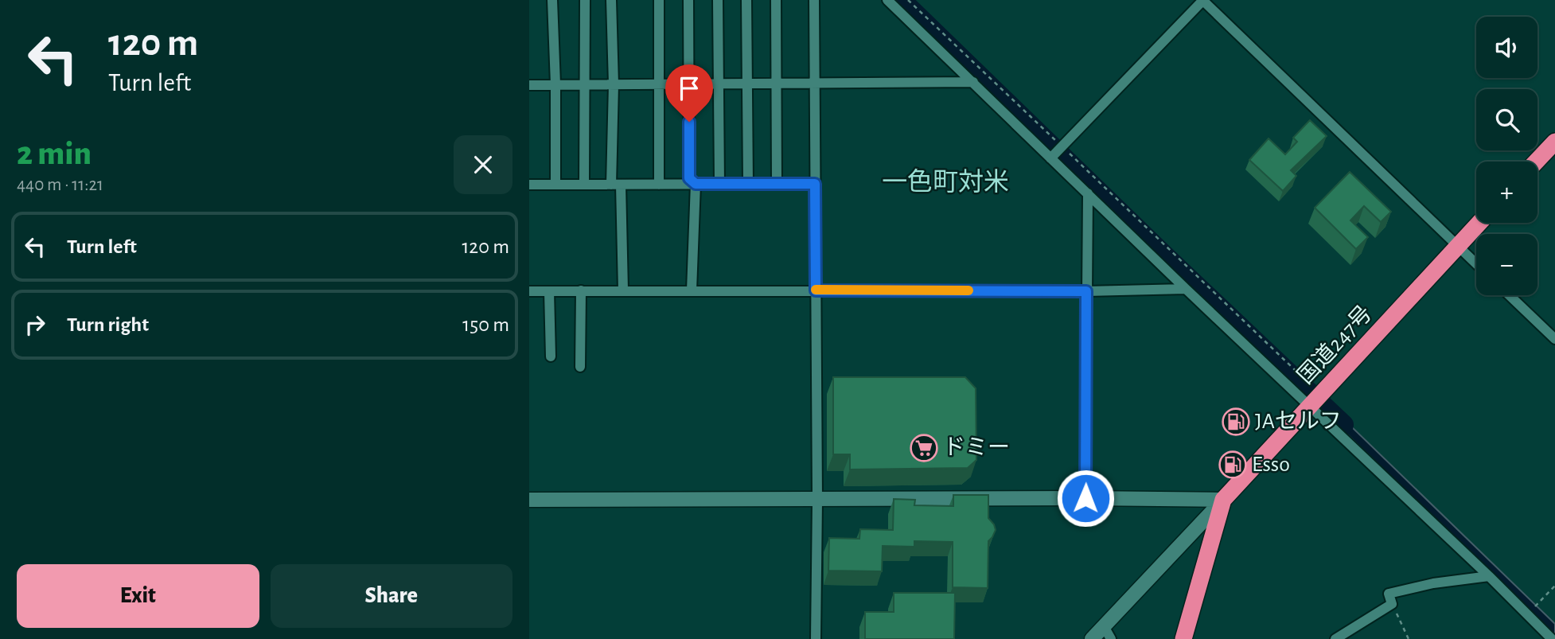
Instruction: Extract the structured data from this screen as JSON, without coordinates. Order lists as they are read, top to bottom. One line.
{"streets":{"highway":["国道247号"]},"districts":["一色町対米"],"places":{"fuel station":["JAセルフ","Esso"],"supermarket":["ドミー"]},"page":{"turn":["120 m","Turn left"],"map_buttons":["+","−"],"heading":["2 min","440 m · 11:21"],"list":[{"name":"Turn left","value":"120 m"},{"name":"Turn right","value":"150 m"}],"buttons":["Exit","Share"]}}
